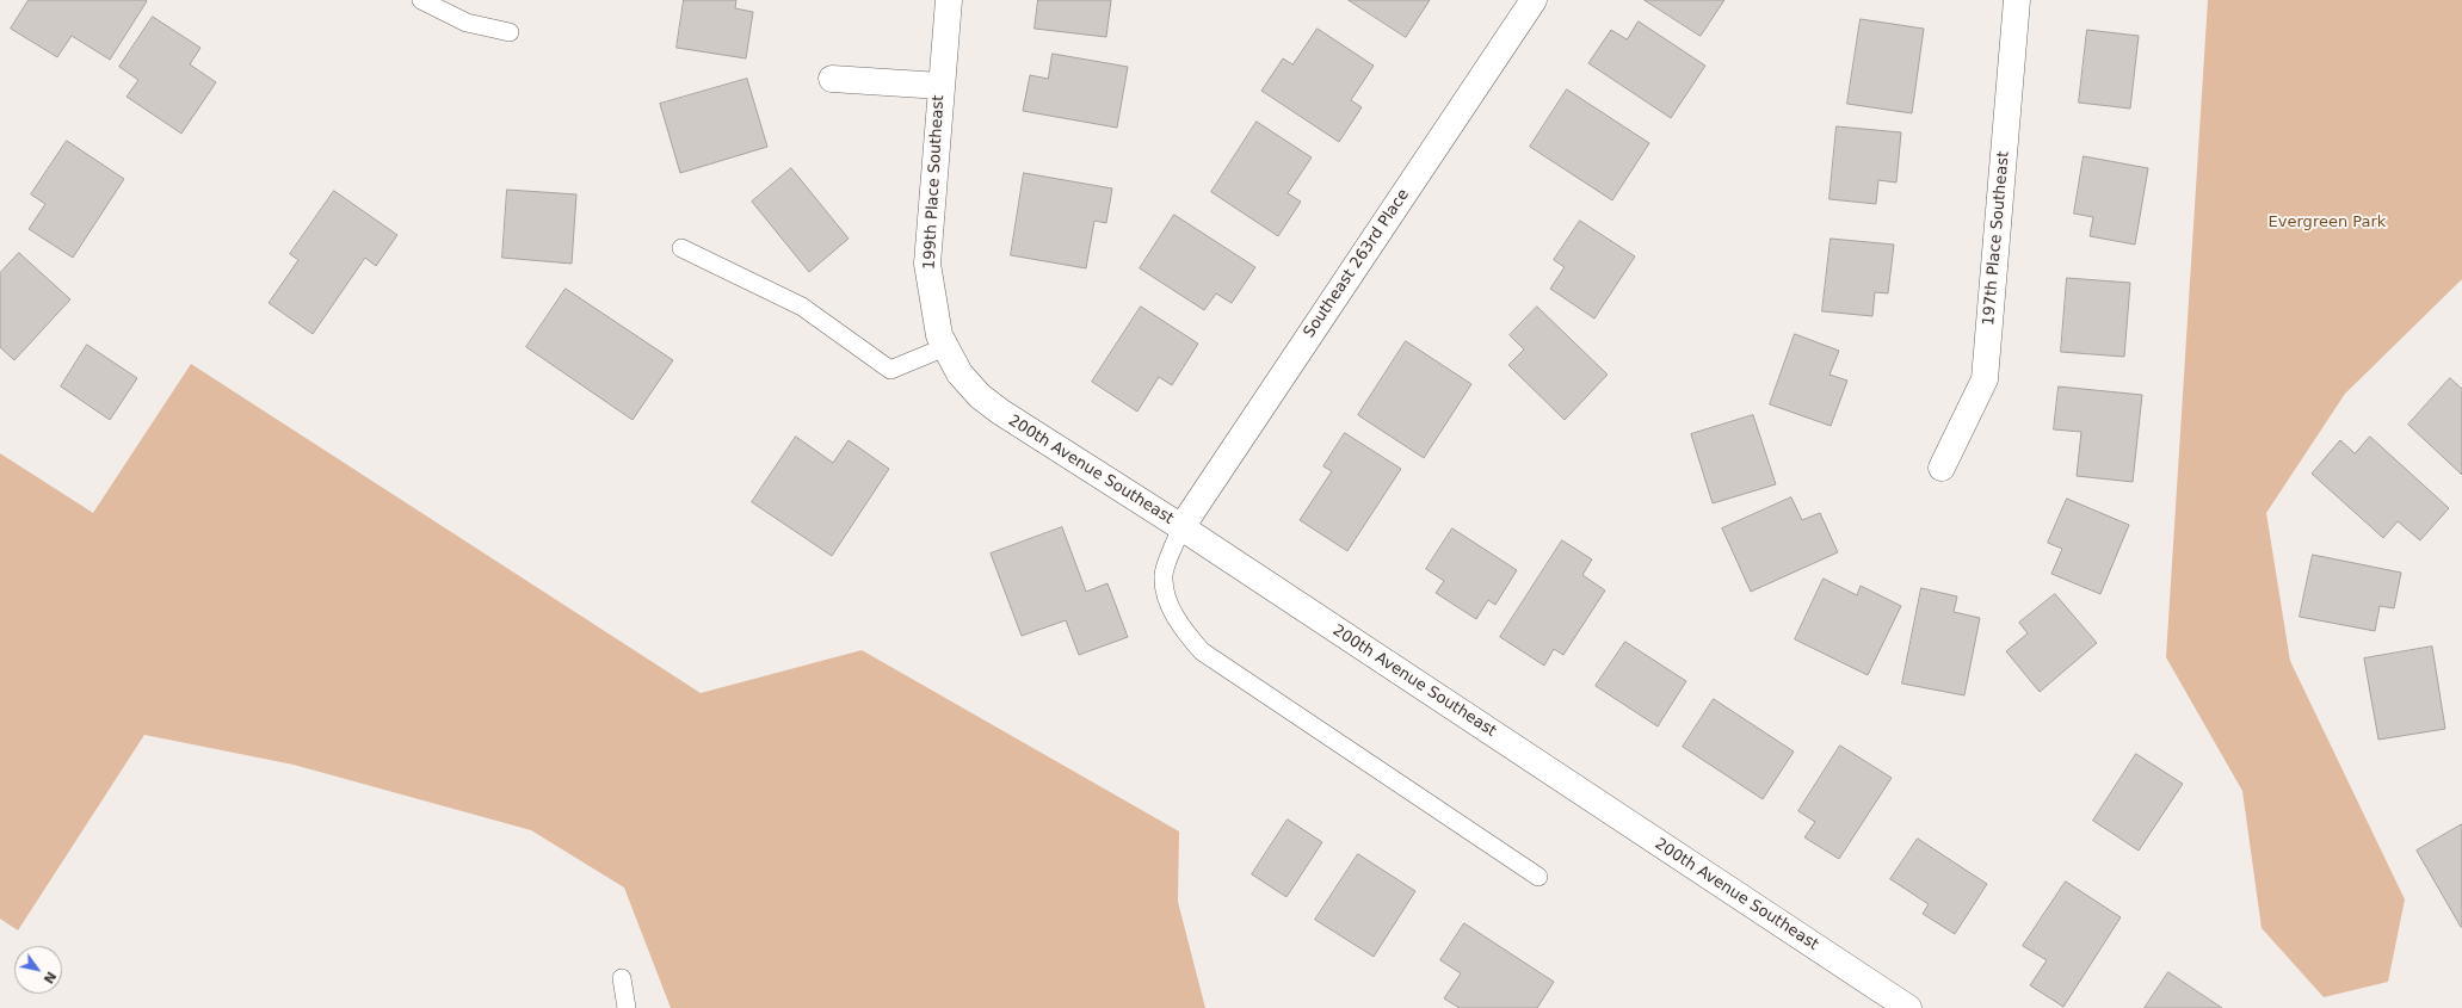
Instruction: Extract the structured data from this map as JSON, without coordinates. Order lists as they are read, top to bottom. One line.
{"streets":{"street":["199th Place Southeast","197th Place Southeast","Southeast 263rd Place","200th Avenue Southeast"]},"crossings":[["199th Place Southeast","200th Avenue Southeast"],["Southeast 263rd Place","200th Avenue Southeast"]],"parks":["Evergreen Park"],"north":"bottom right"}
